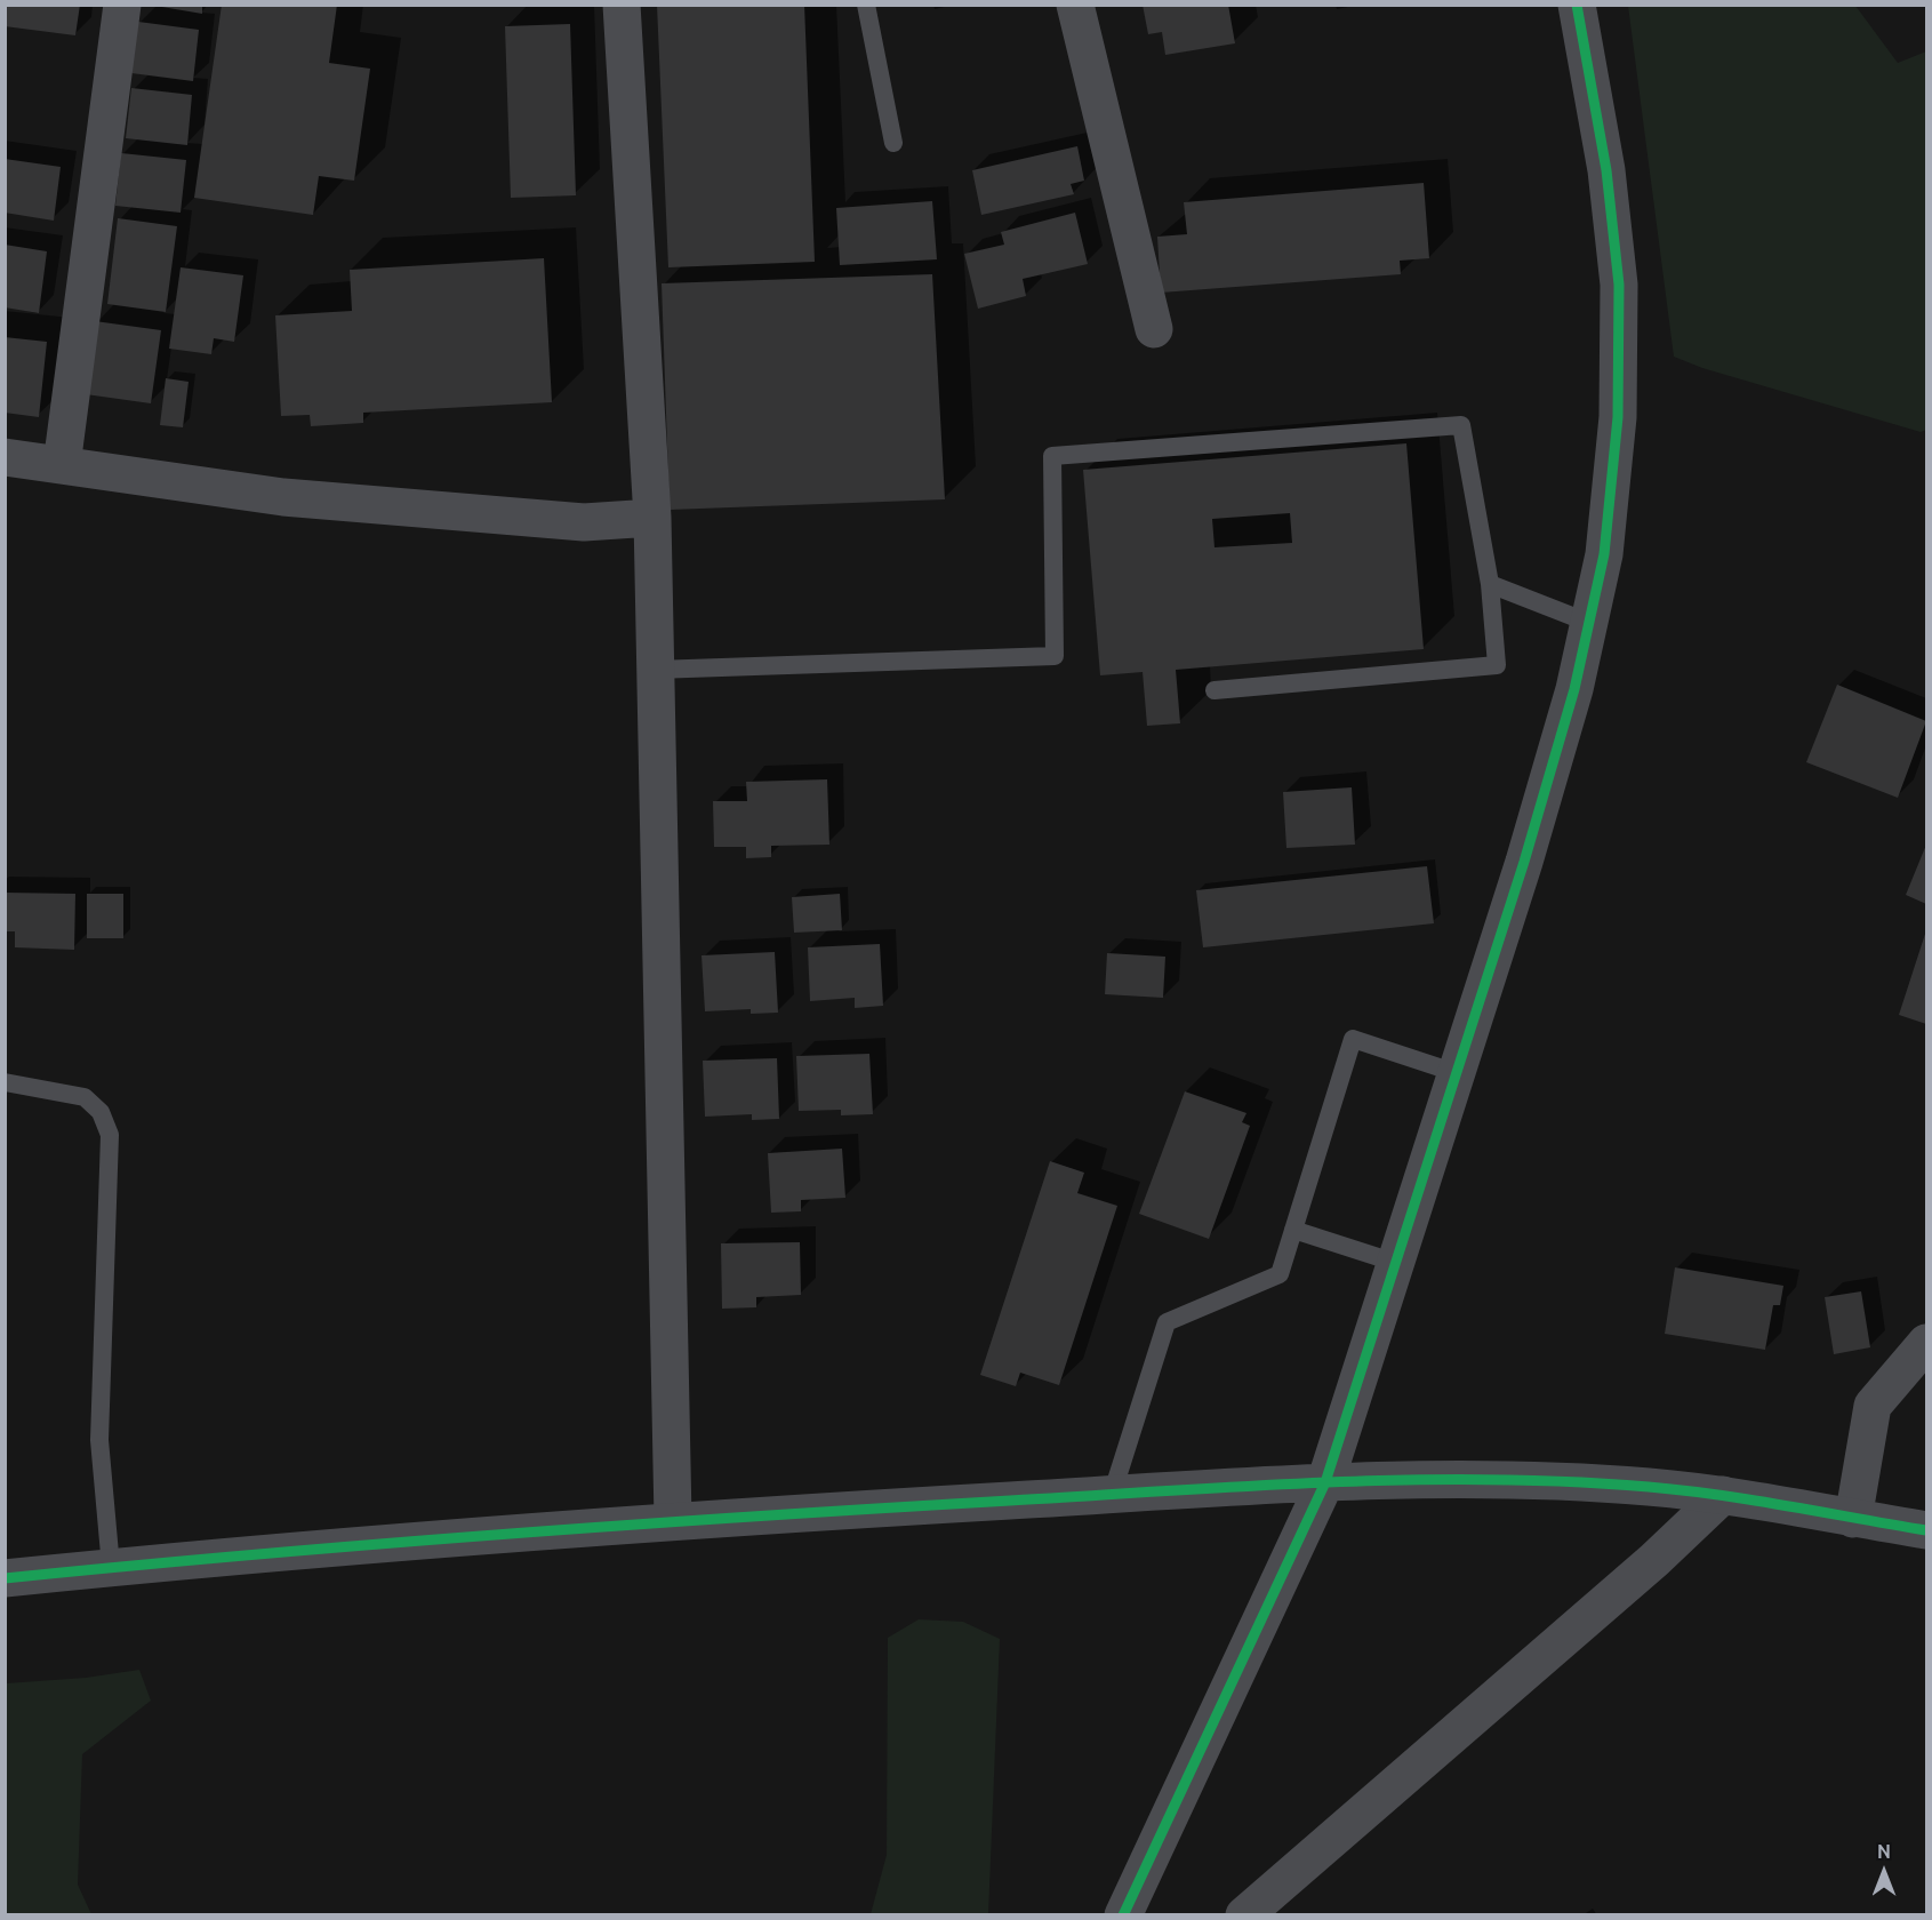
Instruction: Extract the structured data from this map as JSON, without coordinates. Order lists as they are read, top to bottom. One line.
{"north":"top"}
